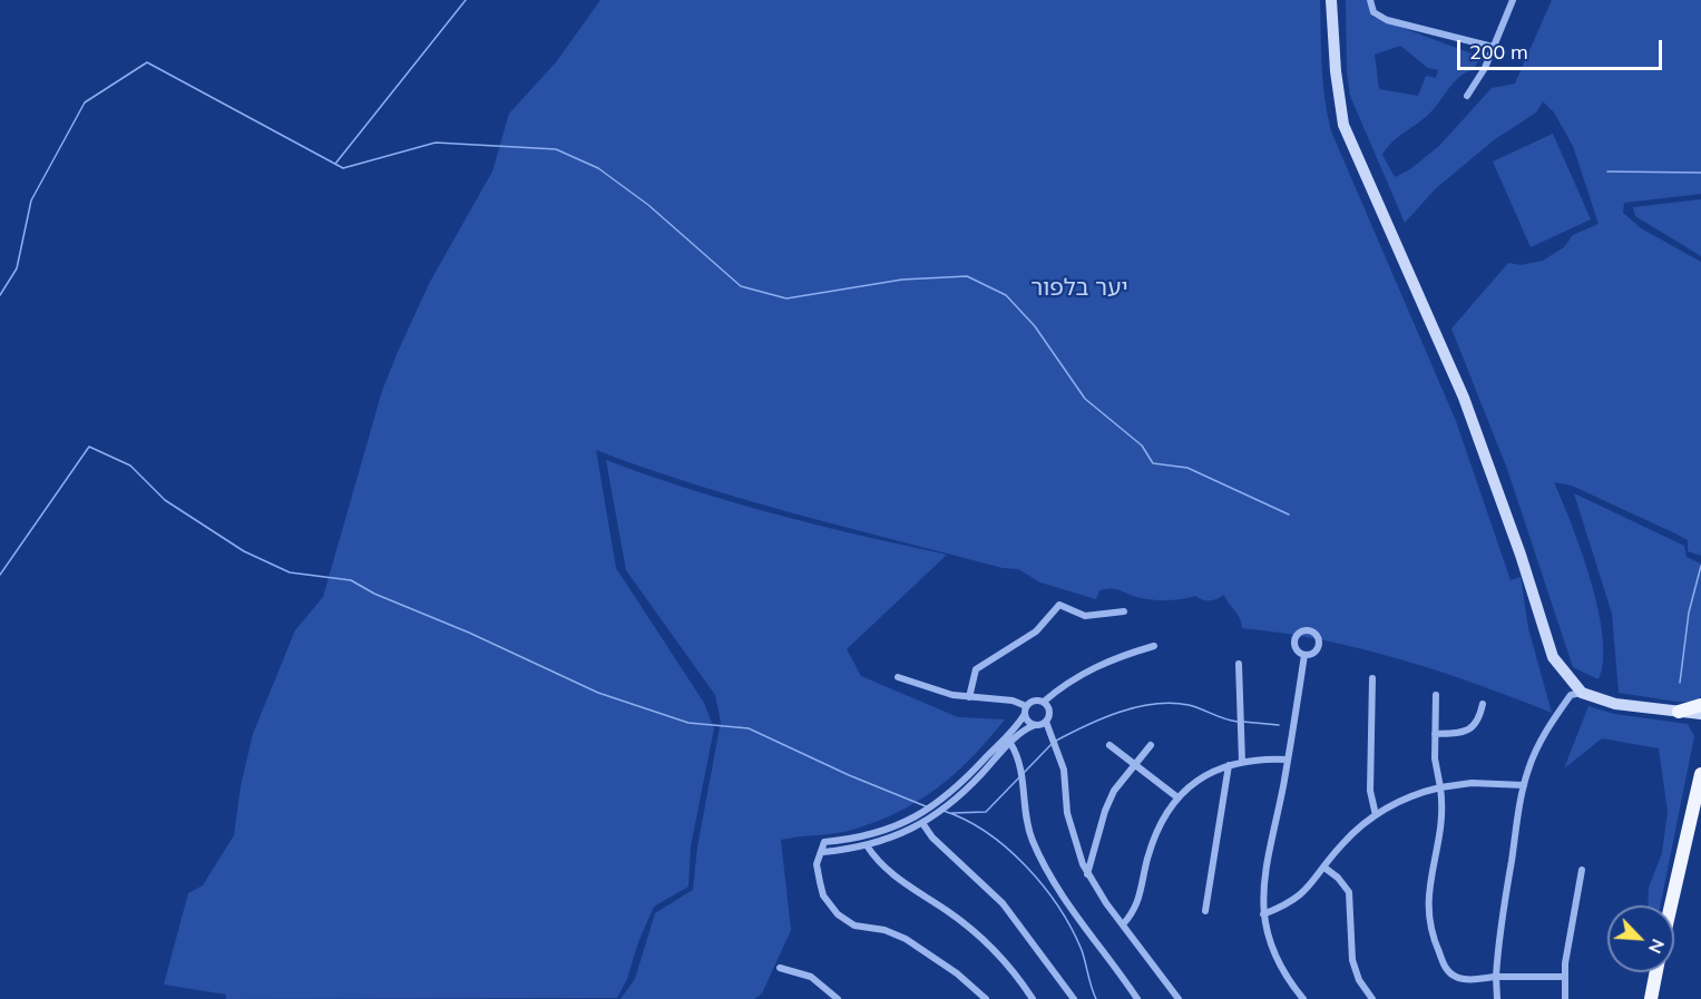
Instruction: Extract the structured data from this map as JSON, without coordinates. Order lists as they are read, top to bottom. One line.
{"parks":["יער בלפור"],"scale_bar":"200 m","north":"bottom right"}
